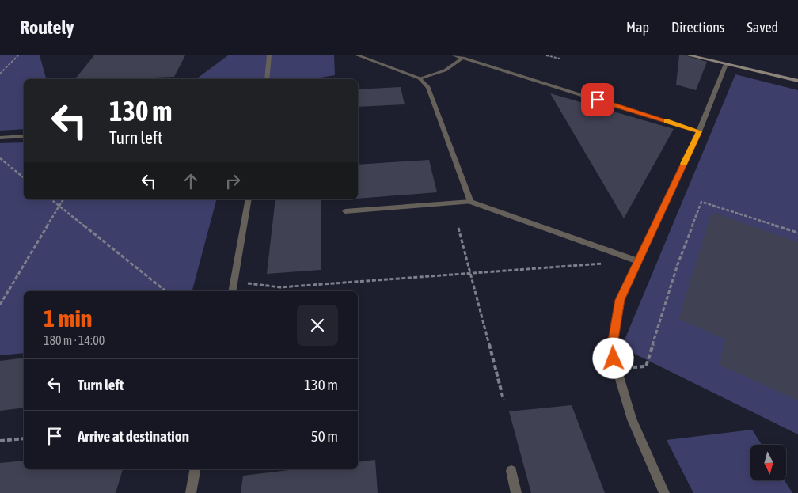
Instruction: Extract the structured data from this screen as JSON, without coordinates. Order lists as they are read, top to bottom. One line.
{"north":"bottom","page":{"header":"Routely","nav":["Map","Directions","Saved"],"turn":["130 m","Turn left"],"heading":["1 min","180 m · 14:00"],"list":[{"name":"Turn left","value":"130 m"},{"name":"Arrive at destination","value":"50 m"}]}}
